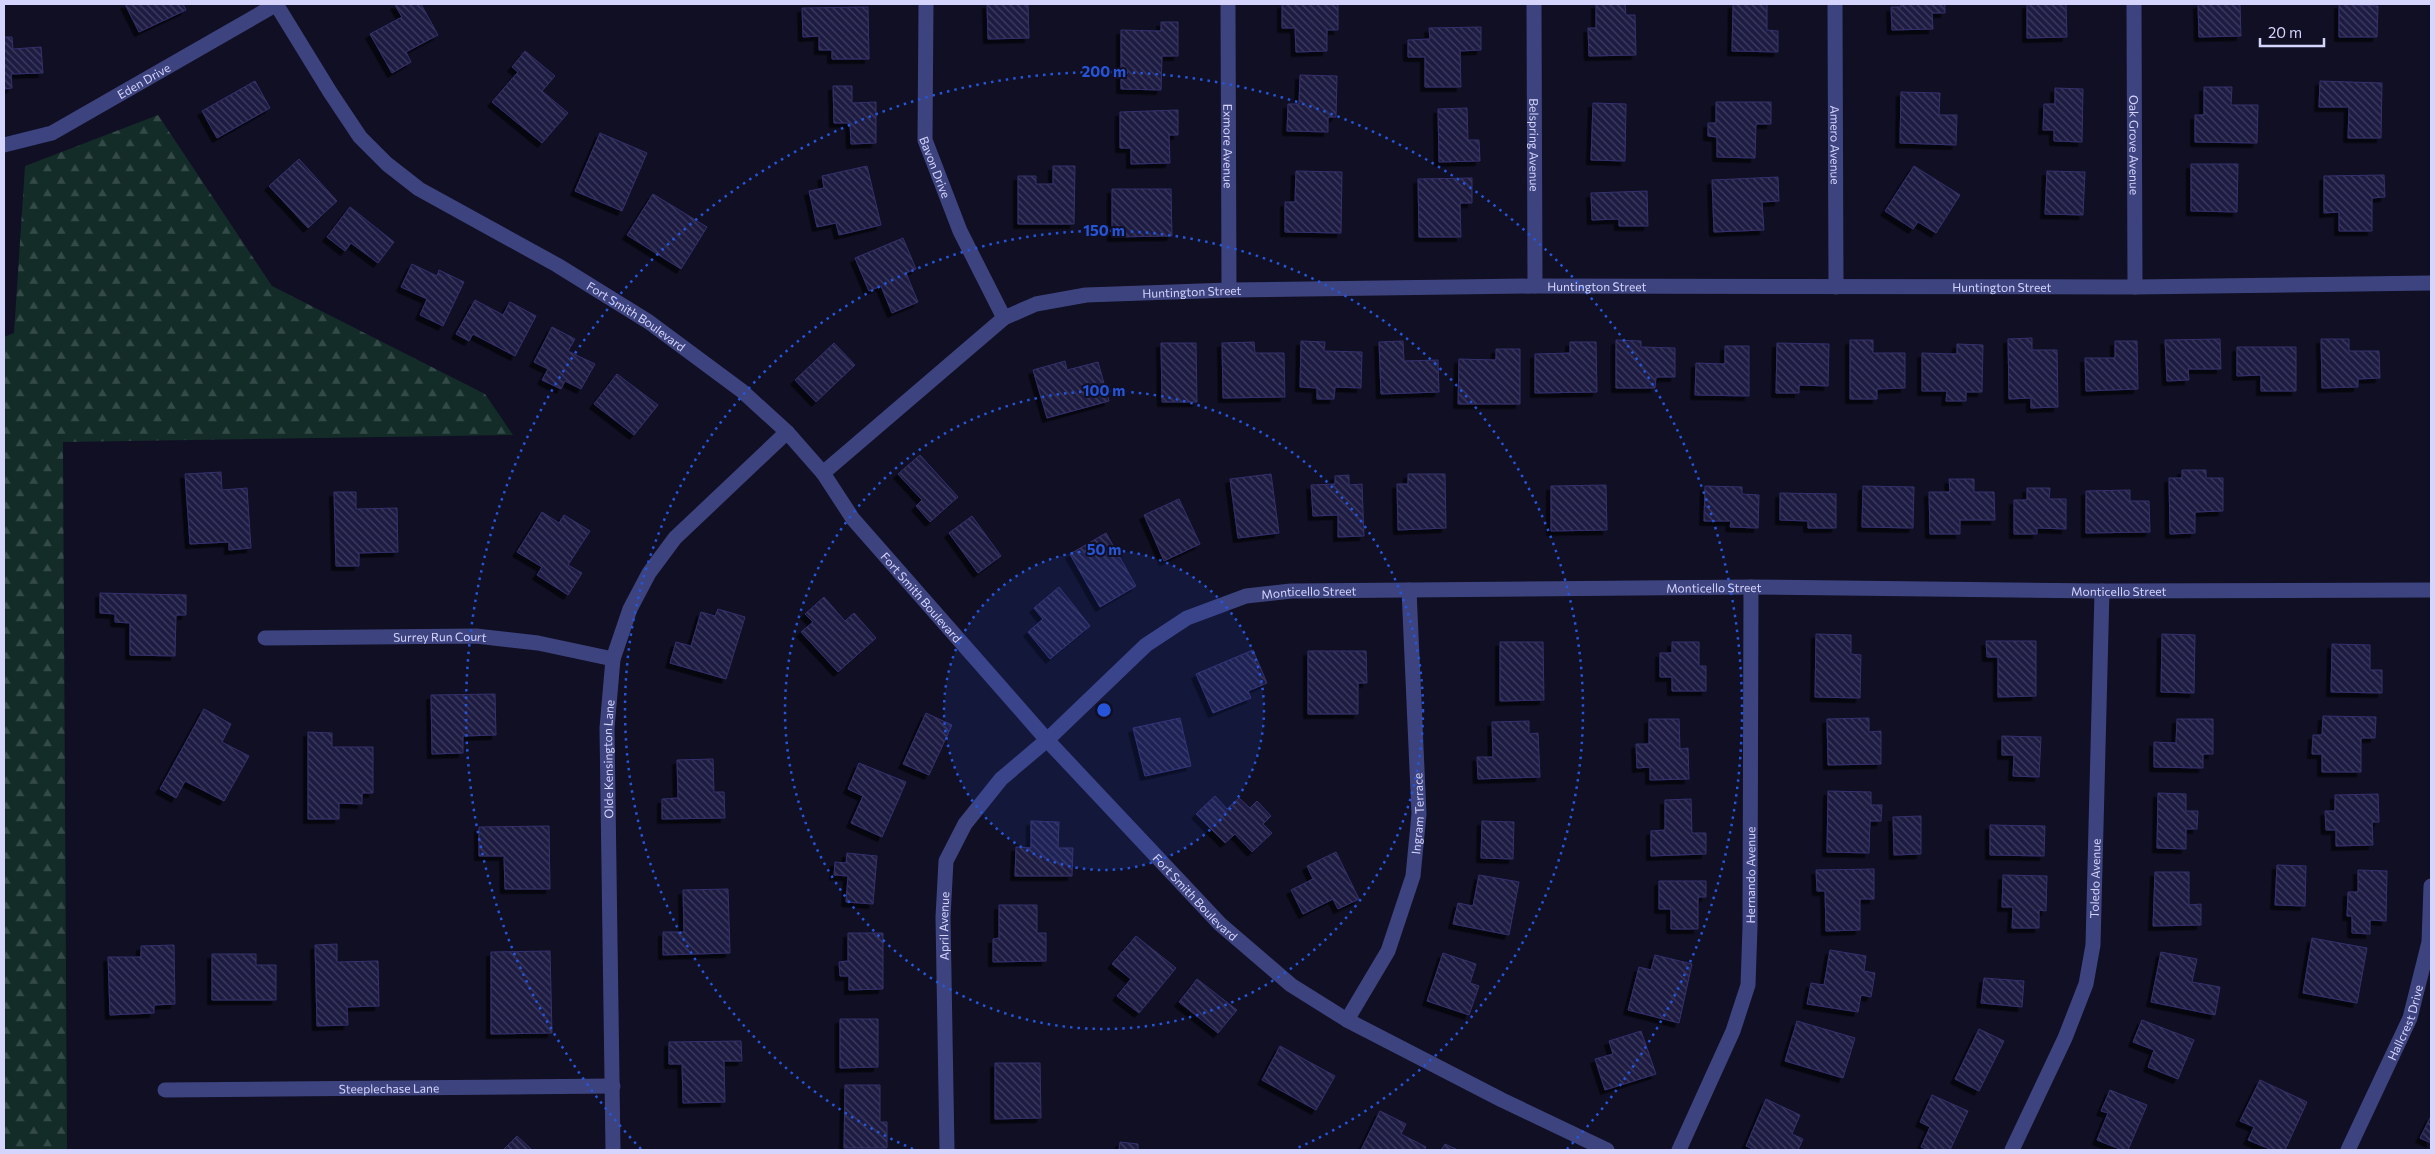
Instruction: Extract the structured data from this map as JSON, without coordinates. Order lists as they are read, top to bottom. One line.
{"streets":{"street":["Eden Drive","Belspring Avenue","Amero Avenue","Oak Grove Avenue","Exmore Avenue","Bavon Drive","Huntington Street","Fort Smith Boulevard","Monticello Street","Surrey Run Court","Olde Kensington Lane","Ingram Terrace","Hernando Avenue","Toledo Avenue","April Avenue","Hallcrest Drive","Steeplechase Lane"]},"crossings":[["Eden Drive","Fort Smith Boulevard"],["Belspring Avenue","Huntington Street"],["Amero Avenue","Huntington Street"],["Oak Grove Avenue","Huntington Street"],["Exmore Avenue","Huntington Street"],["Bavon Drive","Huntington Street"],["Huntington Street","Fort Smith Boulevard"],["Fort Smith Boulevard","Monticello Street"],["Fort Smith Boulevard","Olde Kensington Lane"],["Fort Smith Boulevard","Ingram Terrace"],["Fort Smith Boulevard","April Avenue"],["Monticello Street","Ingram Terrace"],["Monticello Street","Hernando Avenue"],["Monticello Street","Toledo Avenue"],["Monticello Street","April Avenue"],["Surrey Run Court","Olde Kensington Lane"],["Olde Kensington Lane","Steeplechase Lane"]],"scale_bar":"20 m","rings":["200 m","150 m","100 m","50 m"]}
